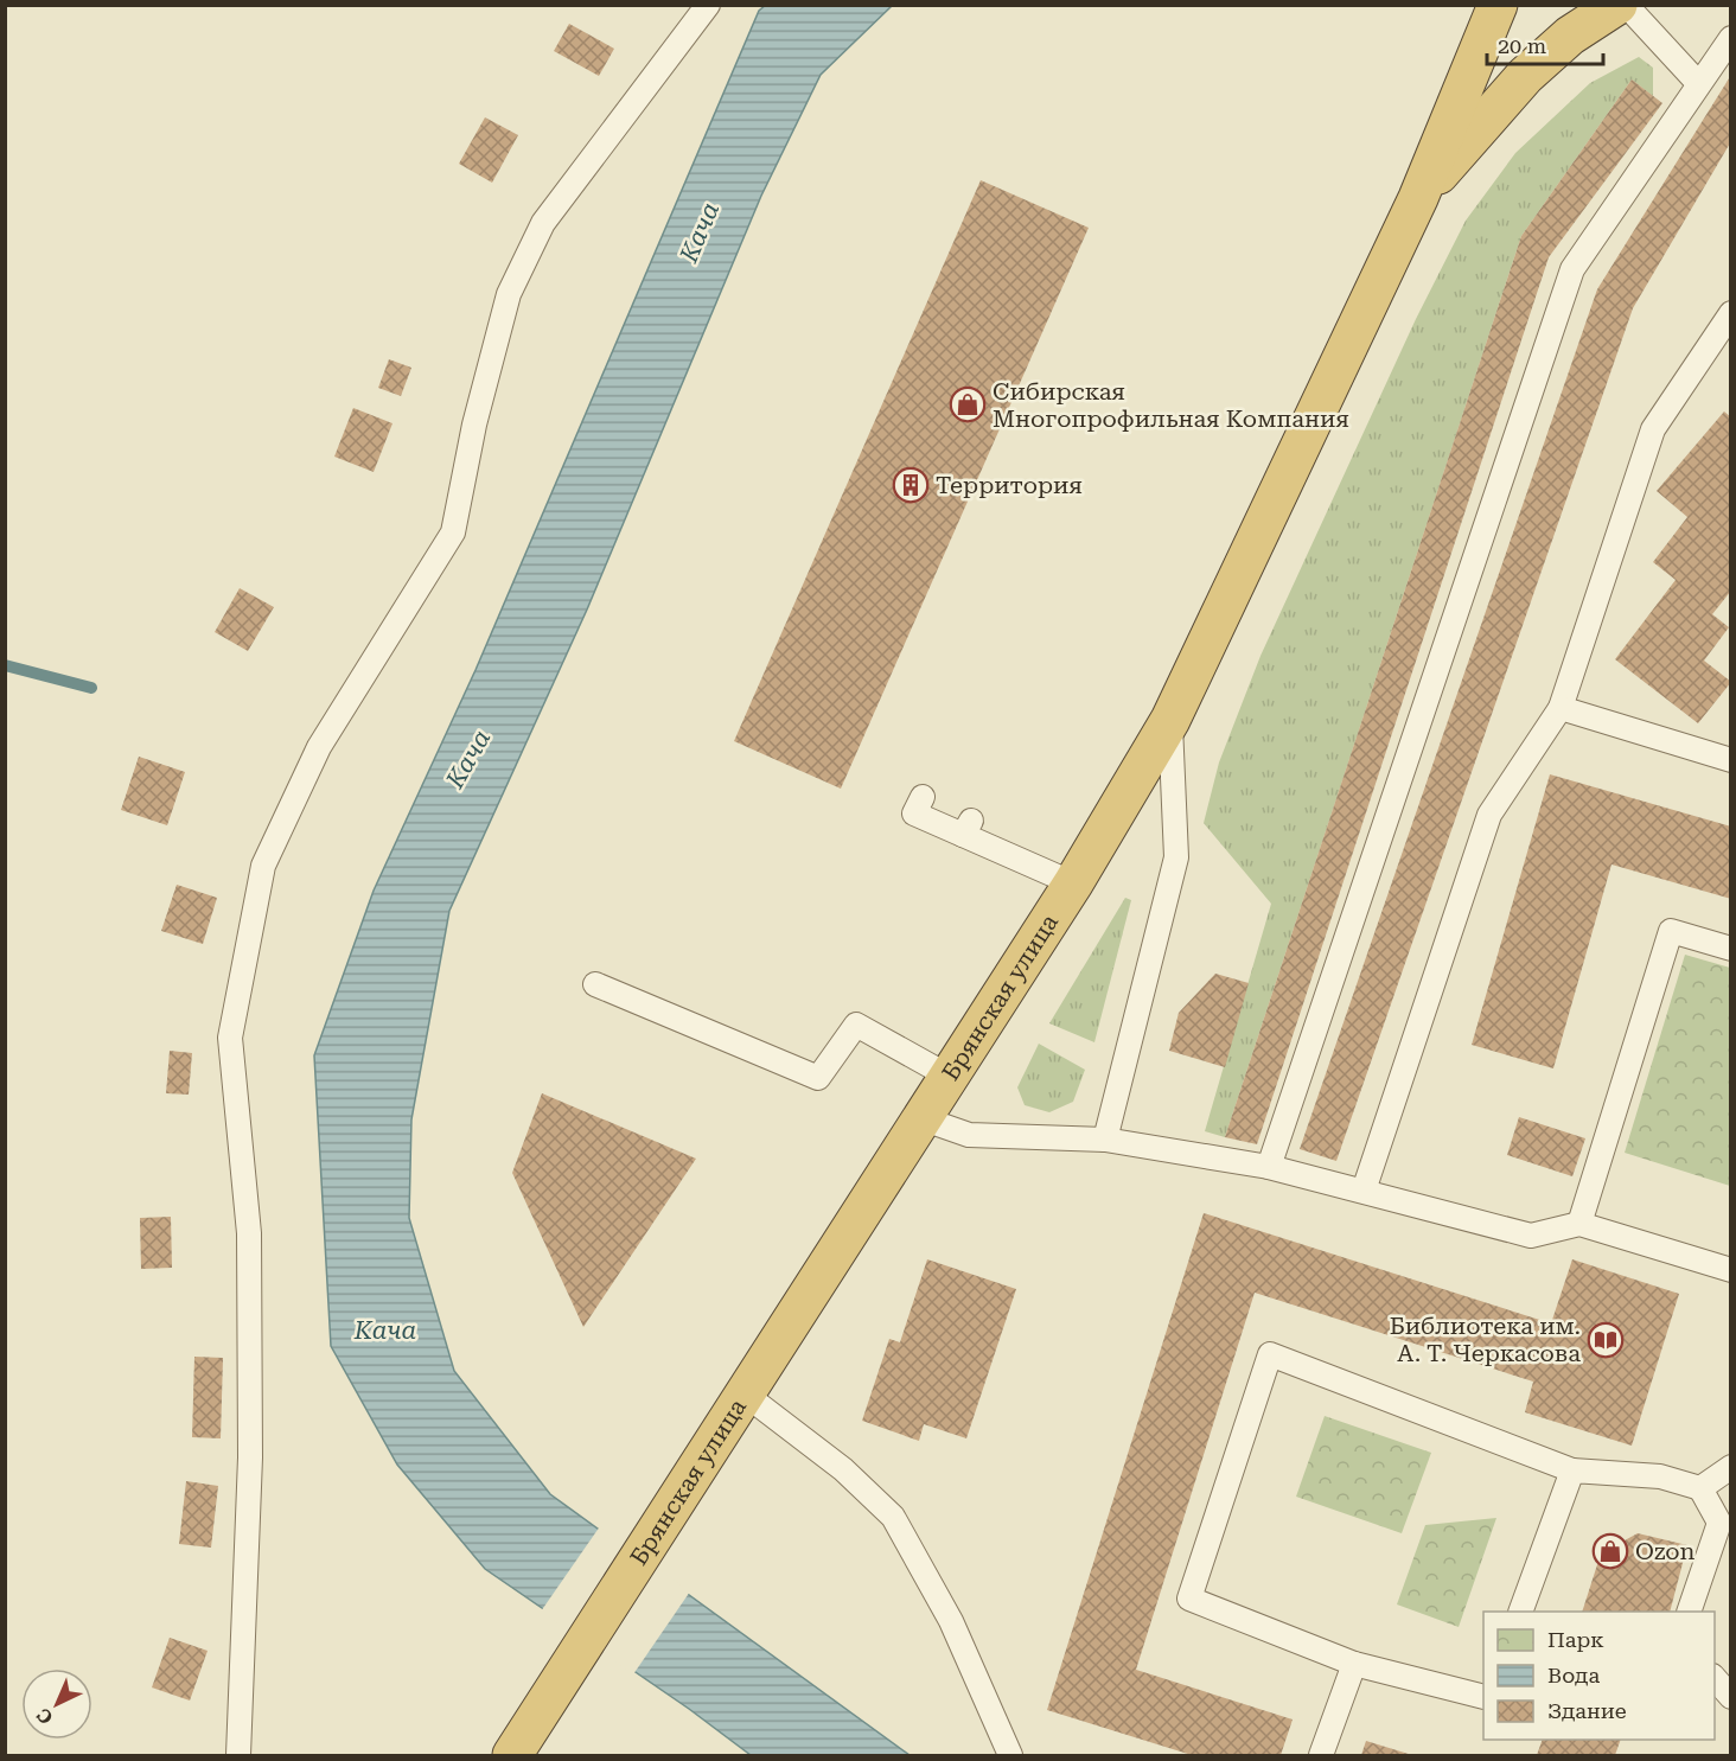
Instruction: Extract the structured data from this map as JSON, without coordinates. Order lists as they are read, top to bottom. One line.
{"streets":{"highway":["Брянская улица"]},"water":["Кача"],"places":{"shop":["Сибирская Многопрофильная Компания","Ozon"],"building":["Территория"],"library":["Библиотека им. А. Т. Черкасова"]},"legend":["Парк","Вода","Здание"],"scale_bar":"20 m","north":"bottom left"}
